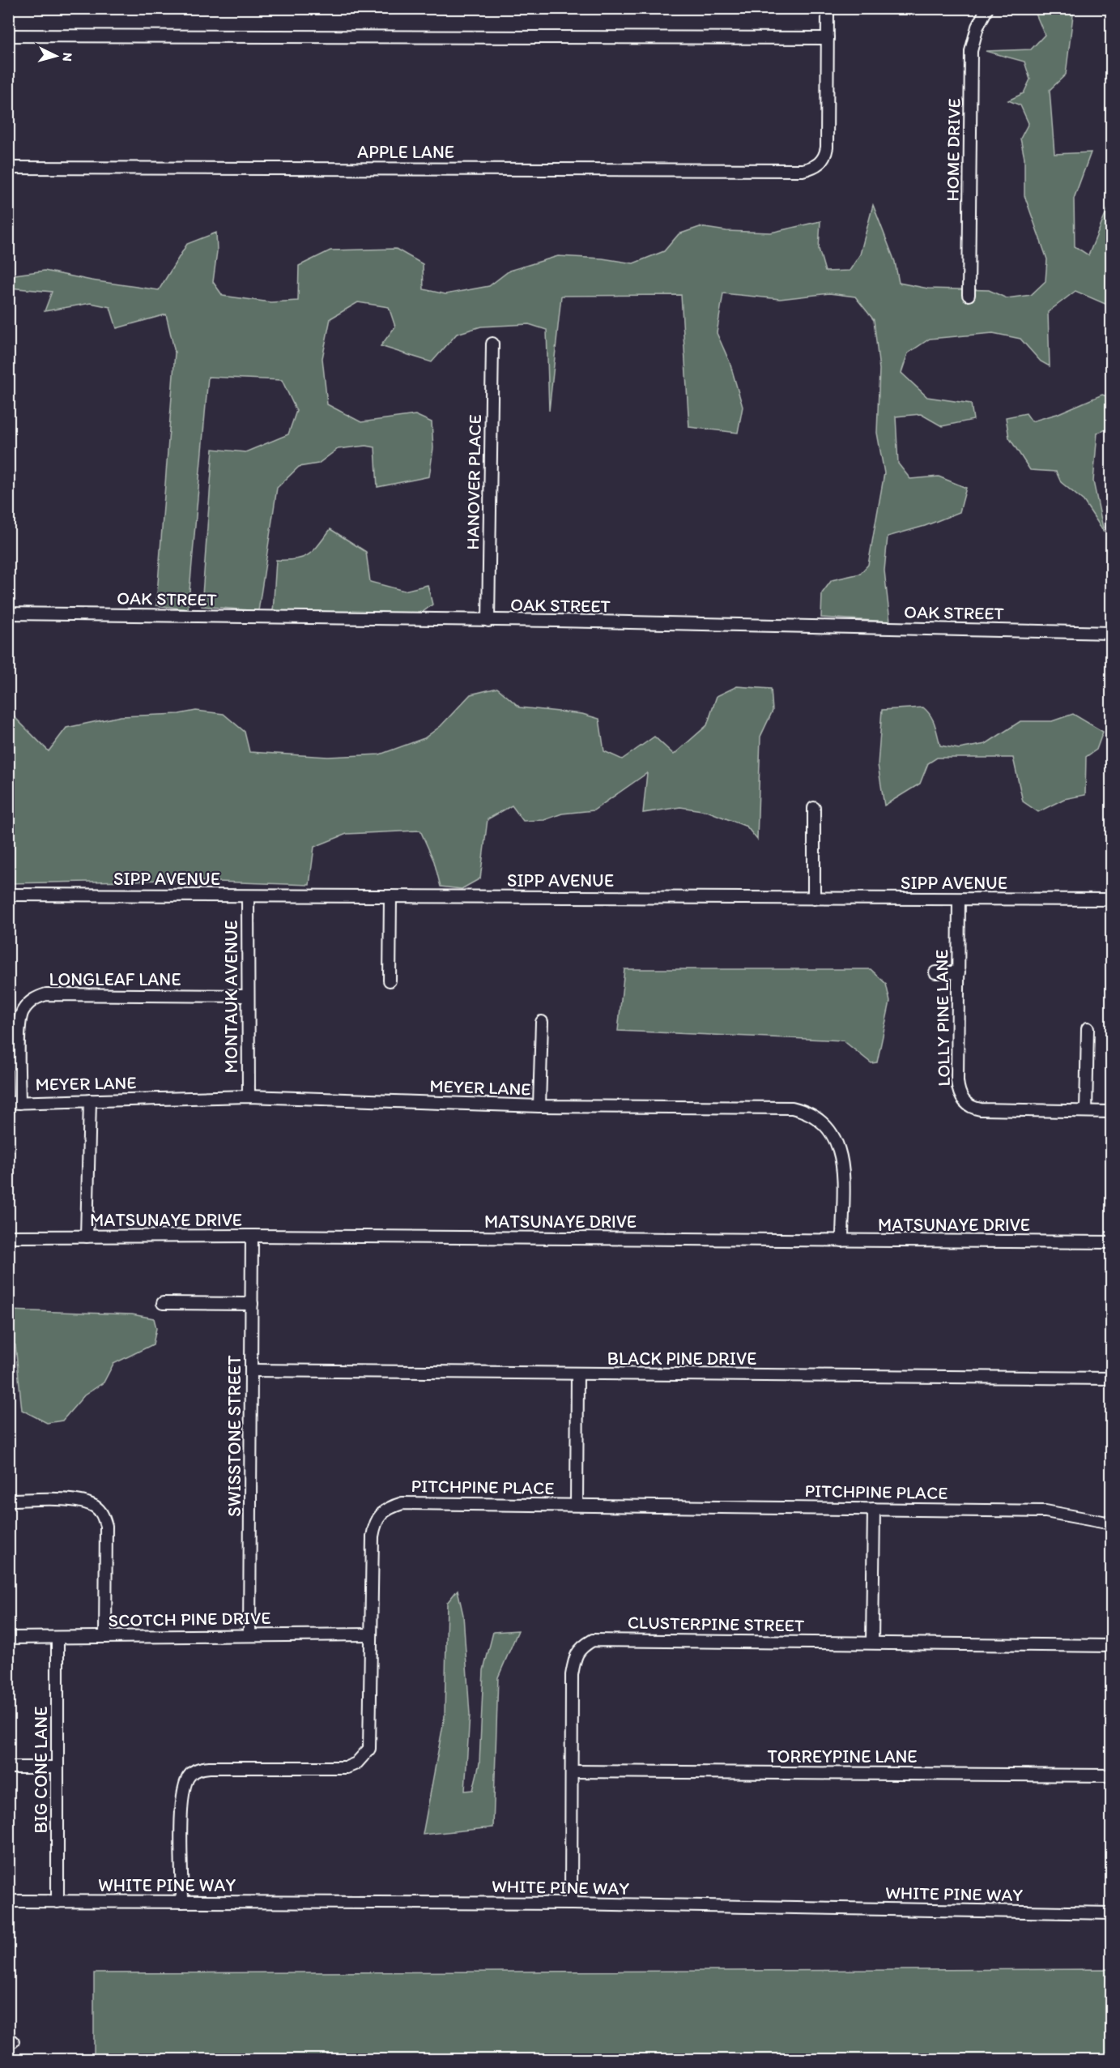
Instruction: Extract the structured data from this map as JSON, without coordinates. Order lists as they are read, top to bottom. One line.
{"streets":{"street":["HOME DRIVE","APPLE LANE","HANOVER PLACE","OAK STREET","SIPP AVENUE","LONGLEAF LANE","MONTAUK AVENUE","LOLLY PINE LANE","MEYER LANE","MATSUNAYE DRIVE","BLACK PINE DRIVE","SWISSTONE STREET","PITCHPINE PLACE","SCOTCH PINE DRIVE","CLUSTERPINE STREET","TORREYPINE LANE","BIG CONE LANE","WHITE PINE WAY"]},"crossings":[["HANOVER PLACE","OAK STREET"],["SIPP AVENUE","MONTAUK AVENUE"],["SIPP AVENUE","LOLLY PINE LANE"],["LONGLEAF LANE","MONTAUK AVENUE"],["LONGLEAF LANE","MEYER LANE"],["MONTAUK AVENUE","MEYER LANE"],["MEYER LANE","MATSUNAYE DRIVE"],["MATSUNAYE DRIVE","SWISSTONE STREET"],["BLACK PINE DRIVE","SWISSTONE STREET"],["SWISSTONE STREET","SCOTCH PINE DRIVE"],["PITCHPINE PLACE","SCOTCH PINE DRIVE"],["PITCHPINE PLACE","WHITE PINE WAY"],["SCOTCH PINE DRIVE","BIG CONE LANE"],["CLUSTERPINE STREET","TORREYPINE LANE"],["CLUSTERPINE STREET","WHITE PINE WAY"],["BIG CONE LANE","WHITE PINE WAY"]],"north":"right"}
